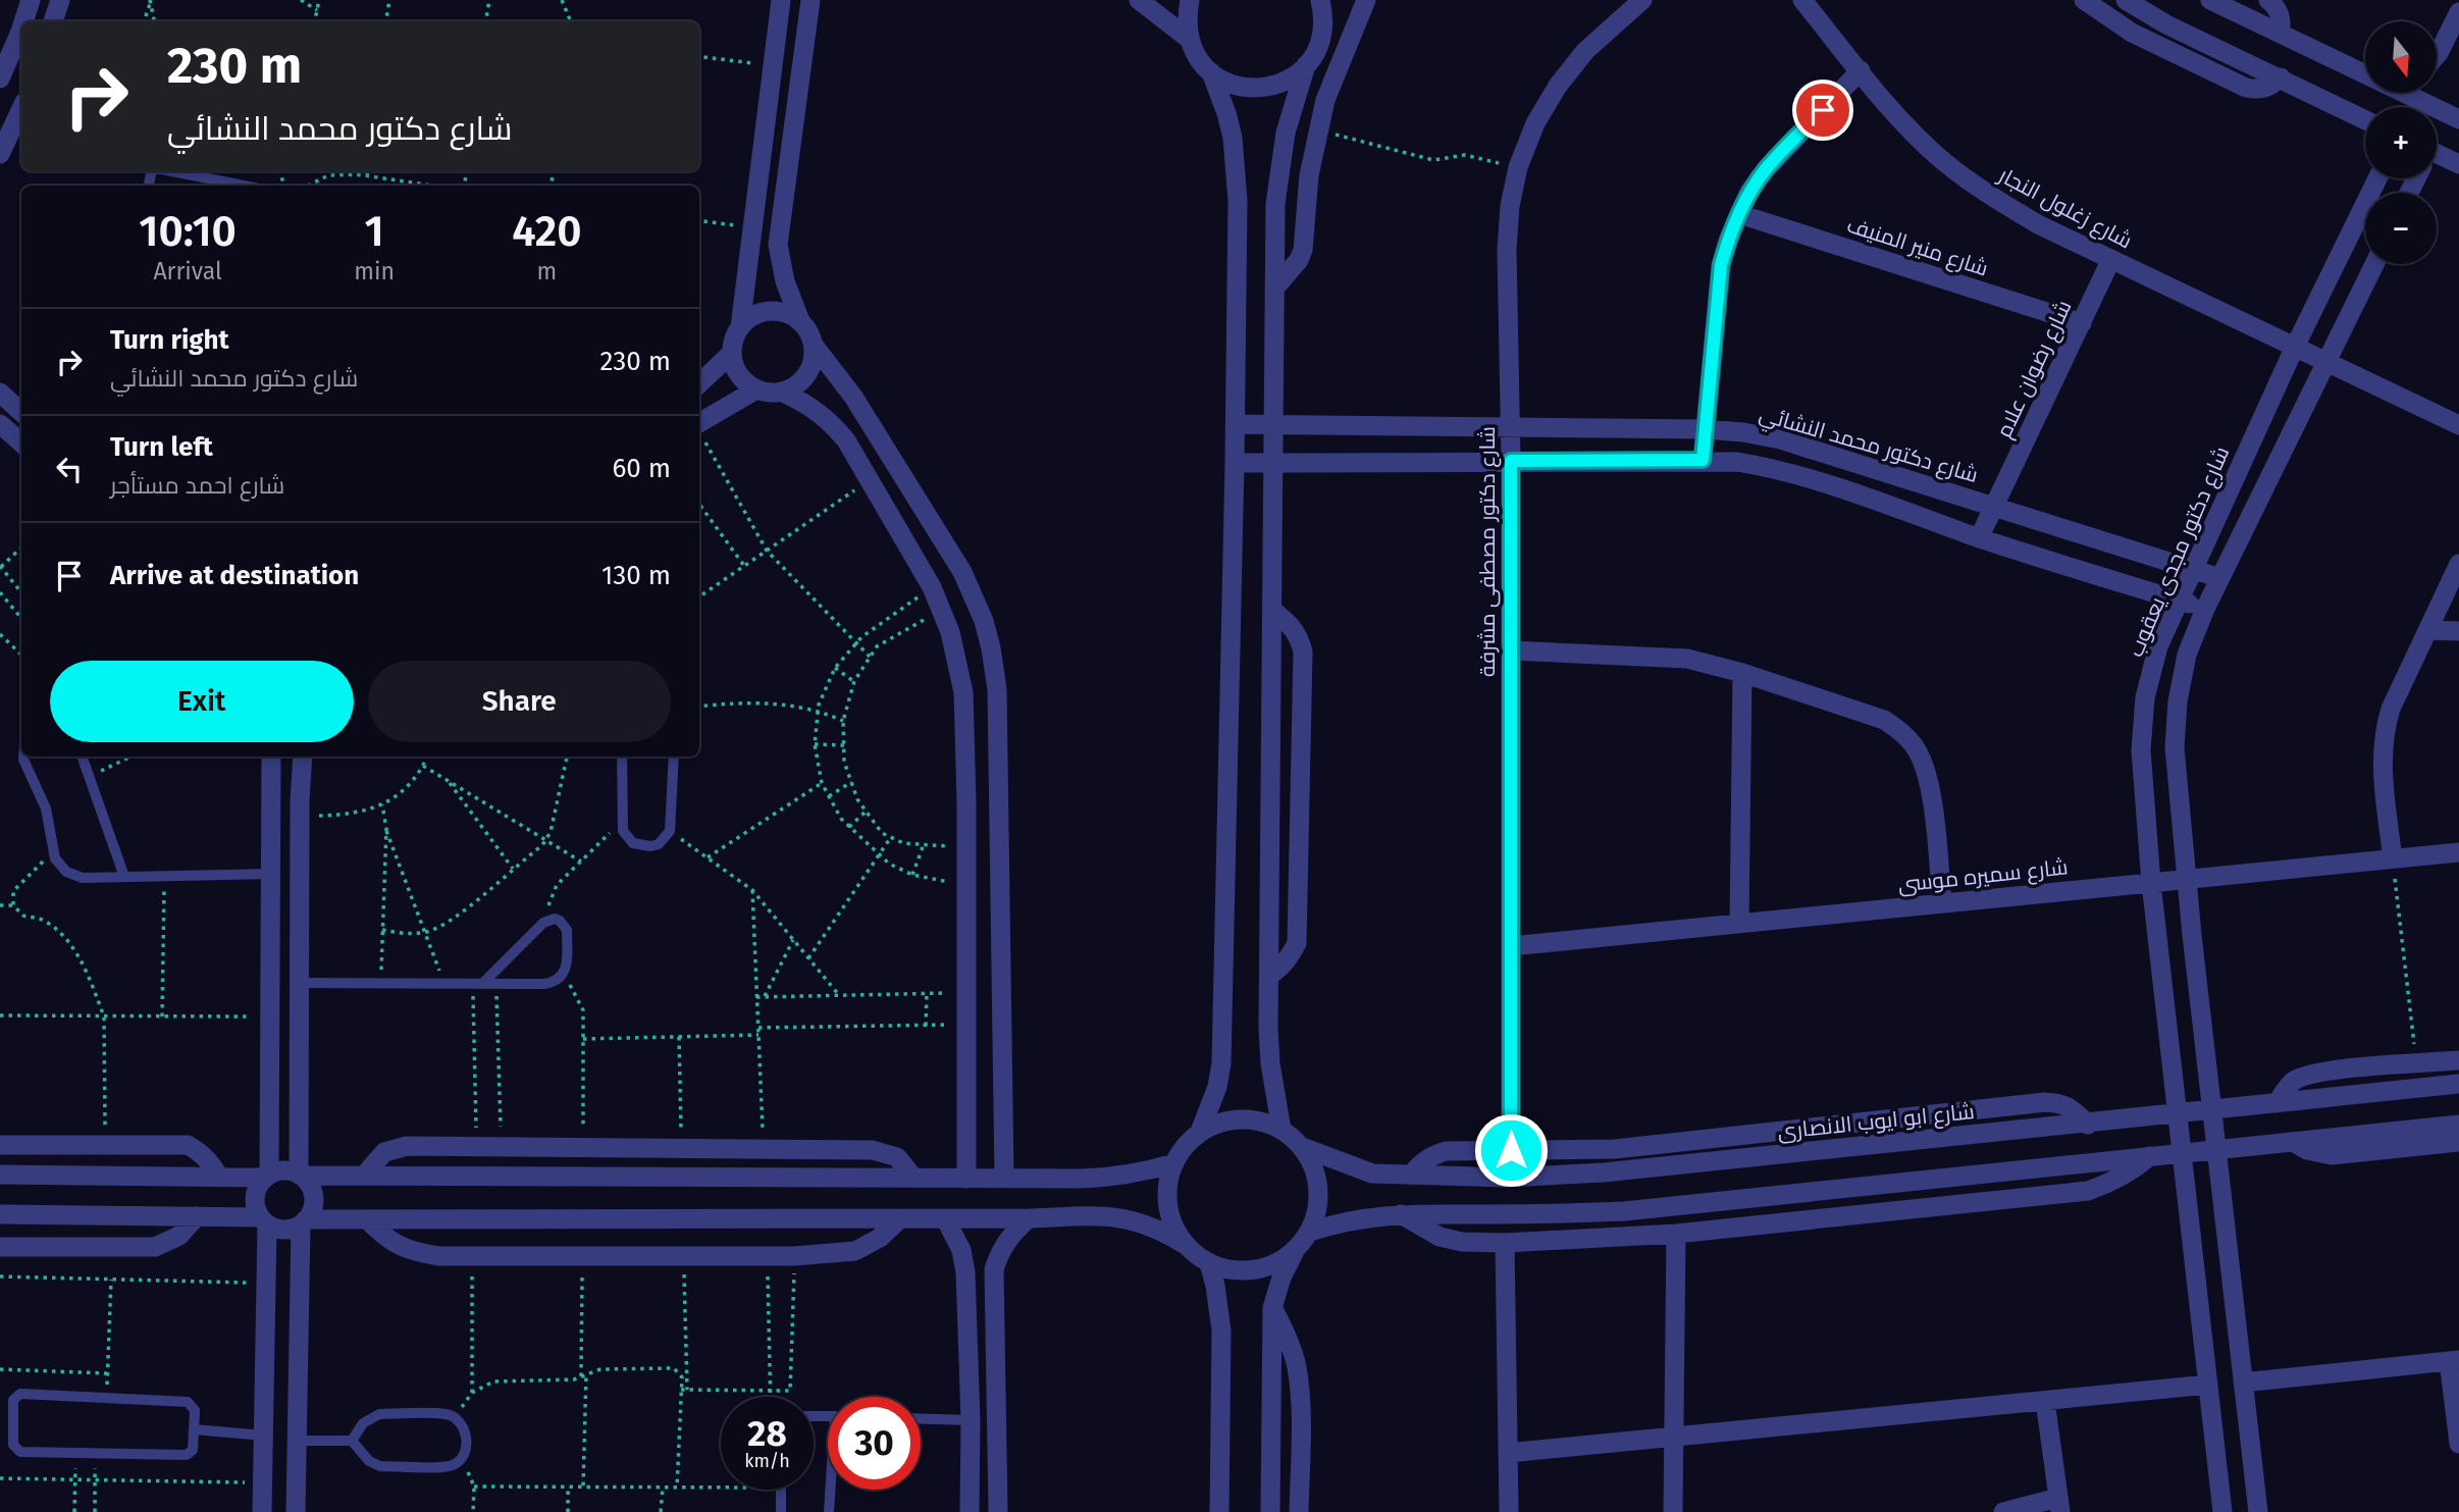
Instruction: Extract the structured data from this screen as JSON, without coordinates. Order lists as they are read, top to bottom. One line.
{"streets":{"street":["شارع زغلول النجار","شارع منير المنيف","شارع رضوان علام","شارع دكتور محمد النشائي","شارع دكتور مصطفى مشرفة","شارع دكتور مجدى يعقوب","شارع سميره موسى","شارع ابو ايوب الانصارى"]},"crossings":[["شارع زغلول النجار","شارع رضوان علام"],["شارع زغلول النجار","شارع دكتور مجدى يعقوب"],["شارع منير المنيف","شارع رضوان علام"],["شارع رضوان علام","شارع دكتور محمد النشائي"],["شارع دكتور محمد النشائي","شارع دكتور مصطفى مشرفة"],["شارع دكتور محمد النشائي","شارع دكتور مجدى يعقوب"],["شارع دكتور مصطفى مشرفة","شارع سميره موسى"],["شارع دكتور مجدى يعقوب","شارع سميره موسى"],["شارع دكتور مجدى يعقوب","شارع ابو ايوب الانصارى"]],"north":"bottom","page":{"map_buttons":["+","−"],"turn":["230 m","شارع دكتور محمد النشائي"],"eta":["10:10","Arrival","1","min","420","m"],"list":[{"name":"Turn right","note":"شارع دكتور محمد النشائي","value":"230 m"},{"name":"Turn left","note":"شارع احمد مستأجر","value":"60 m"},{"name":"Arrive at destination","value":"130 m"}],"buttons":["Exit","Share"],"speed":"28 km/h","limit":"30"}}
